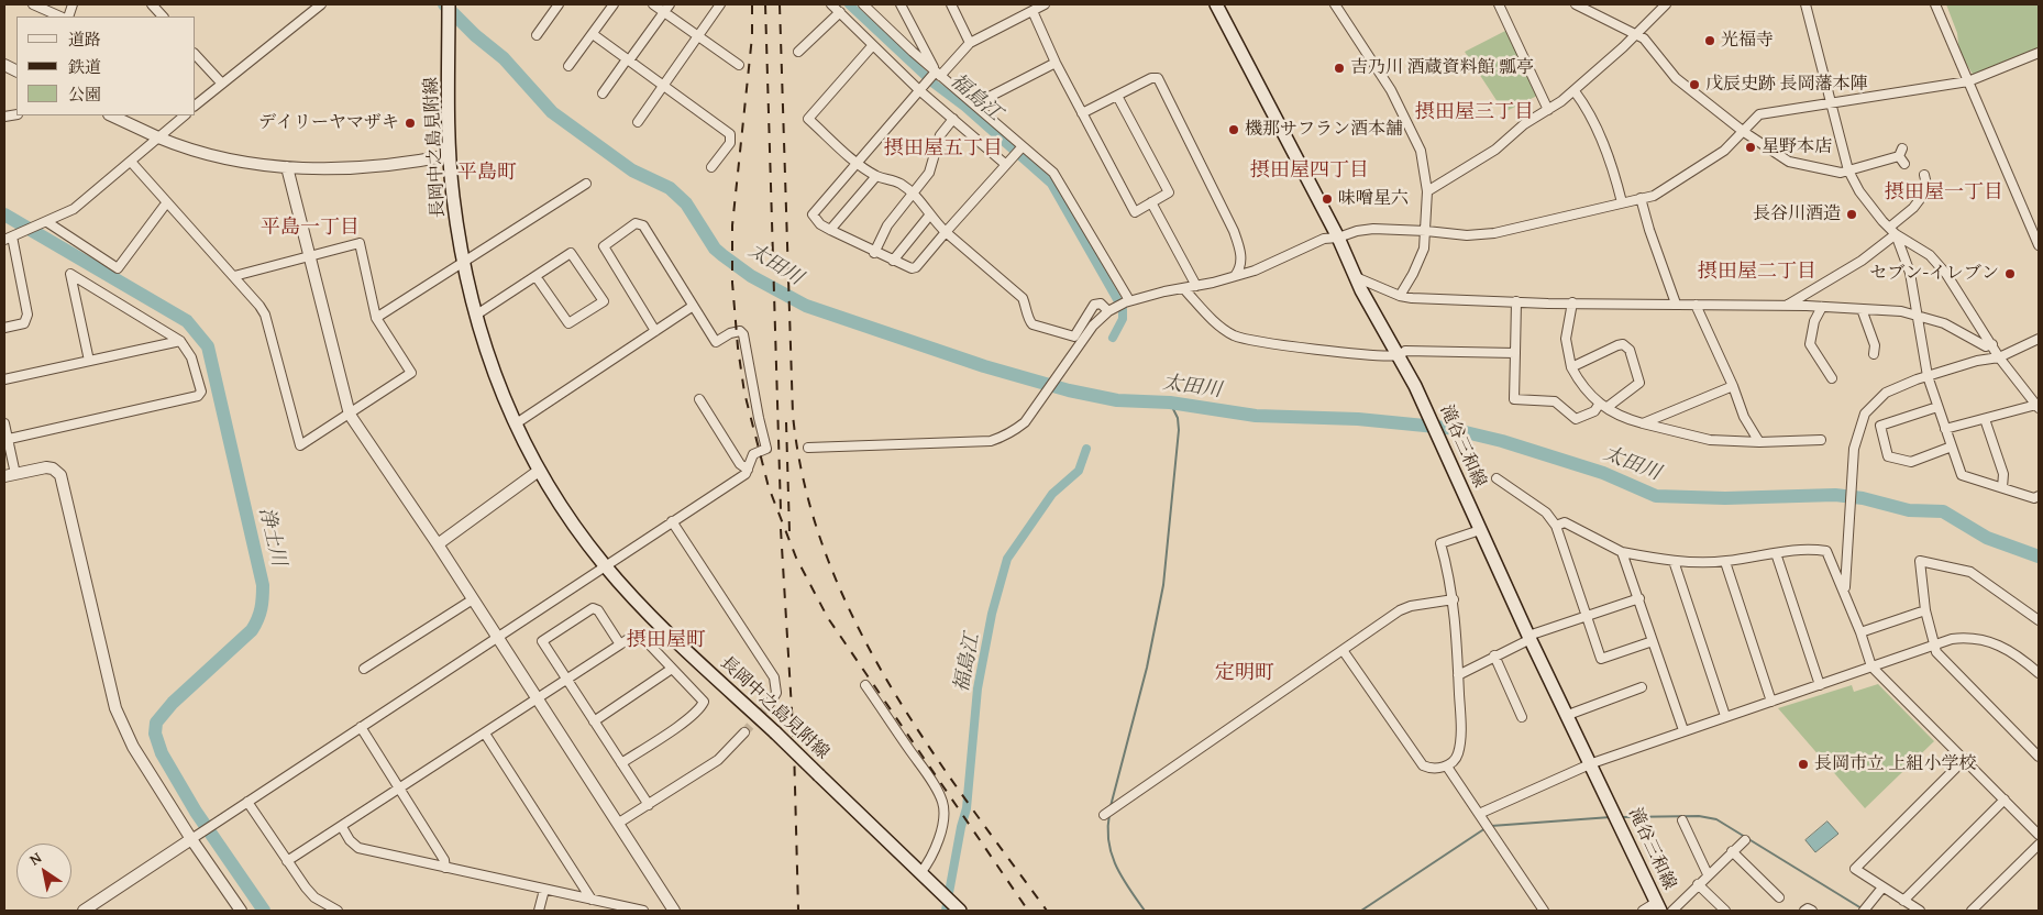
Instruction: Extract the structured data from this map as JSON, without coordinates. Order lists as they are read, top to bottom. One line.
{"streets":{"main road":["長岡中之島見附線","滝谷三和線"]},"districts":["摂田屋三丁目","摂田屋五丁目","摂田屋四丁目","平島町","摂田屋一丁目","平島一丁目","摂田屋二丁目","摂田屋町","定明町"],"water":["福島江","太田川","浄土川"],"places":["光福寺","吉乃川 酒蔵資料館 瓢亭","戊辰史跡 長岡藩本陣","デイリーヤマザキ","機那サフラン酒本舗","星野本店","味噌星六","長谷川酒造","セブン-イレブン","長岡市立 上組小学校"],"legend":["道路","鉄道","公園"],"north":"top left"}
